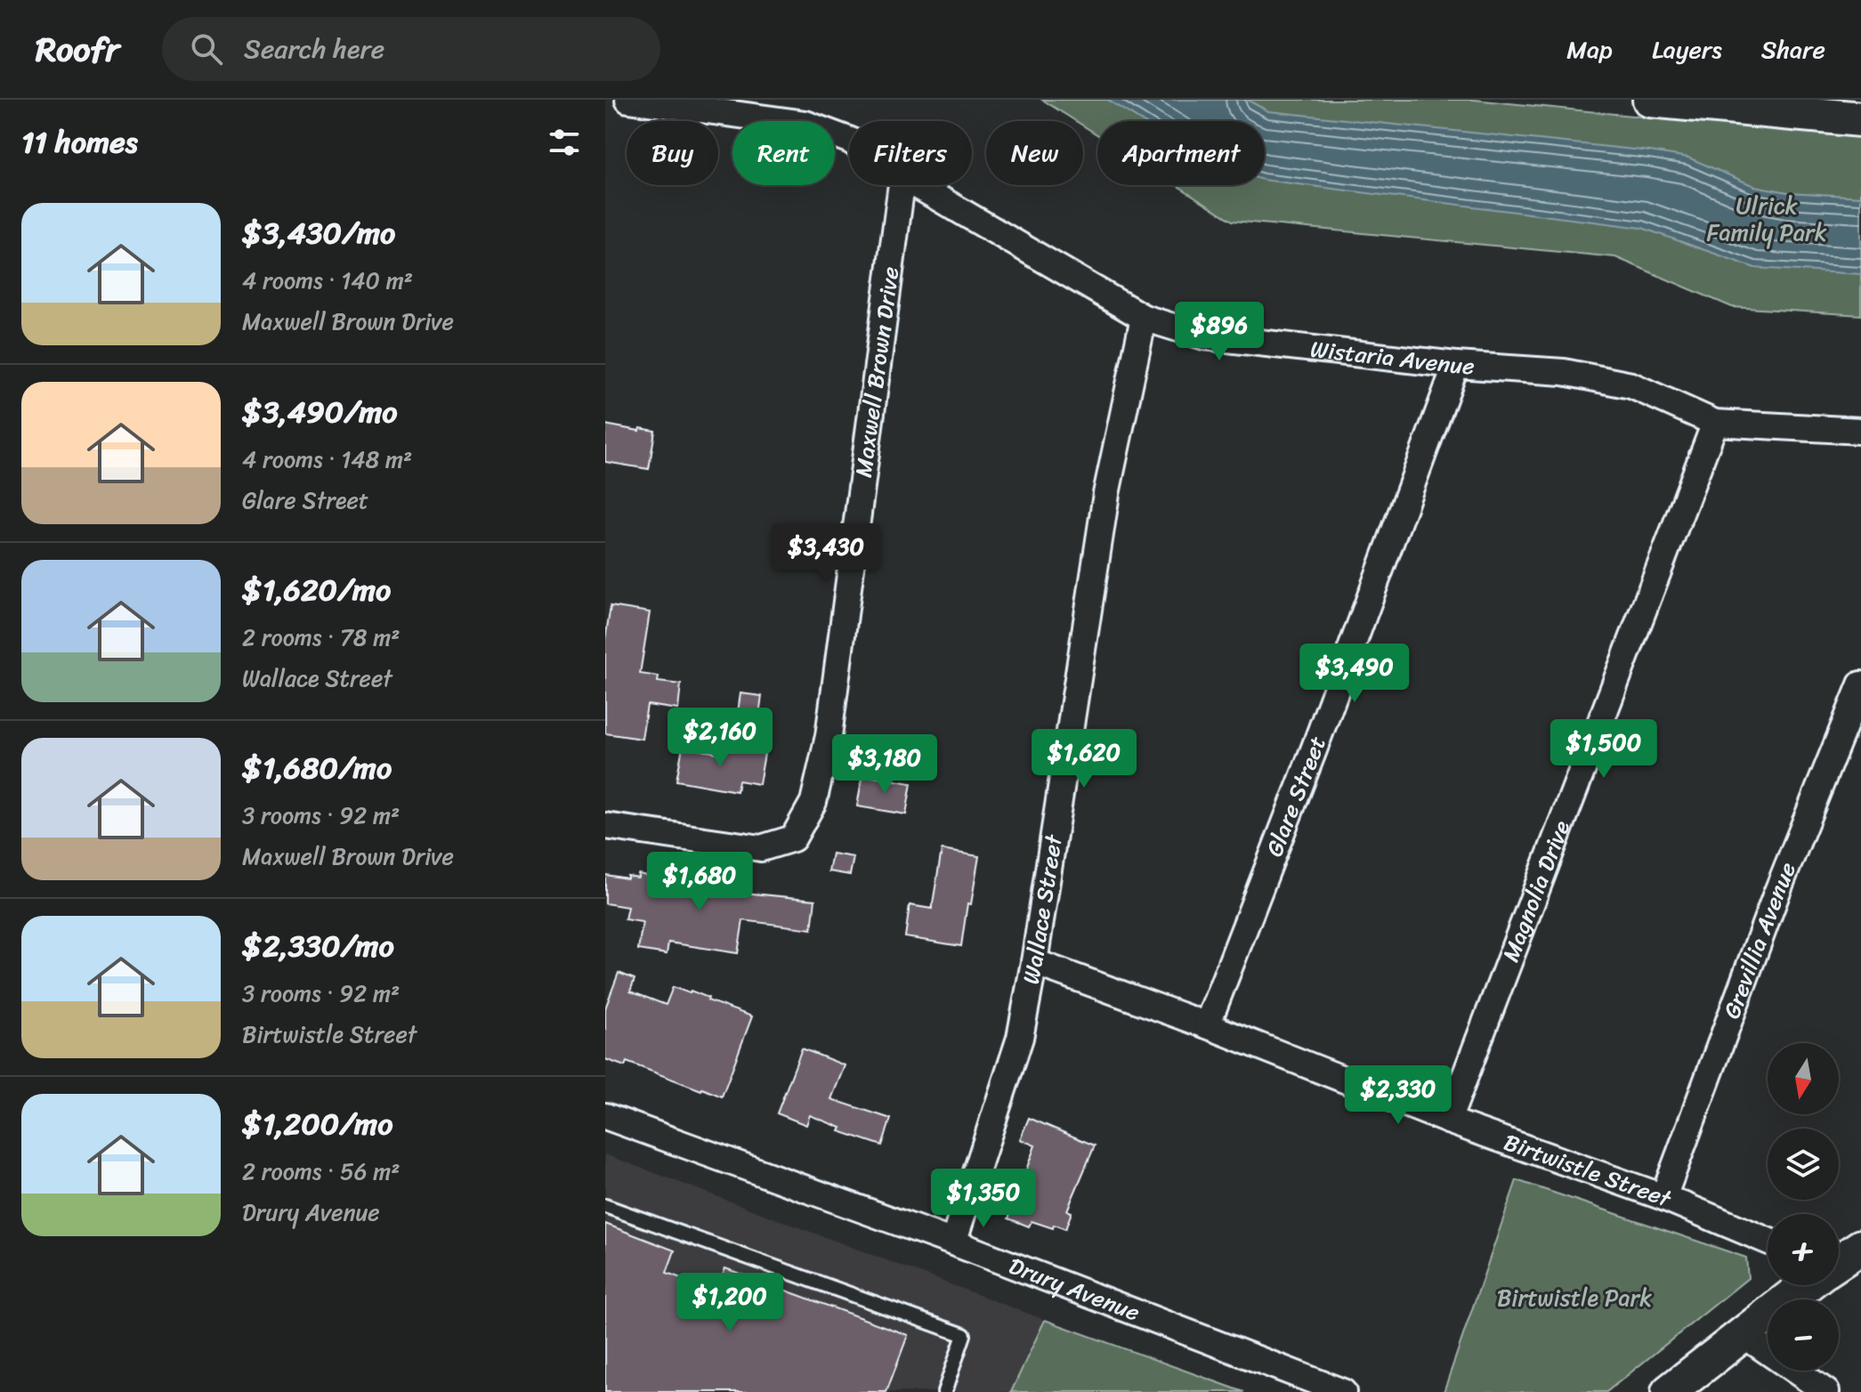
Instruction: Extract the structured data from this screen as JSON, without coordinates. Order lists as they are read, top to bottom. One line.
{"streets":{"street":["Wistaria Avenue","Maxwell Brown Drive","Glare Street","Magnolia Drive","Wallace Street","Grevillia Avenue","Birtwistle Street","Drury Avenue"]},"crossings":[["Wistaria Avenue","Glare Street"],["Wistaria Avenue","Magnolia Drive"],["Wistaria Avenue","Wallace Street"],["Glare Street","Birtwistle Street"],["Magnolia Drive","Birtwistle Street"],["Wallace Street","Birtwistle Street"],["Wallace Street","Drury Avenue"],["Grevillia Avenue","Birtwistle Street"]],"parks":["Ulrick Family Park","Birtwistle Park"],"north":"bottom","page":{"header":"Roofr","search":"Search here","nav":["Map","Layers","Share"],"heading":"11 homes","chip":["Buy","Rent","Filters","New","Apartment"],"list":[{"name":"$3,430/mo","note":"4 rooms · 140 m² · Maxwell Brown Drive"},{"name":"$3,490/mo","note":"4 rooms · 148 m² · Glare Street"},{"name":"$1,620/mo","note":"2 rooms · 78 m² · Wallace Street"},{"name":"$1,680/mo","note":"3 rooms · 92 m² · Maxwell Brown Drive"},{"name":"$2,330/mo","note":"3 rooms · 92 m² · Birtwistle Street"},{"name":"$1,200/mo","note":"2 rooms · 56 m² · Drury Avenue"}],"price":["$896","$3,430","$3,490","$2,160","$1,500","$1,620","$3,180","$1,680","$2,330","$1,350","$1,200"],"map_buttons":["+","−"]}}
